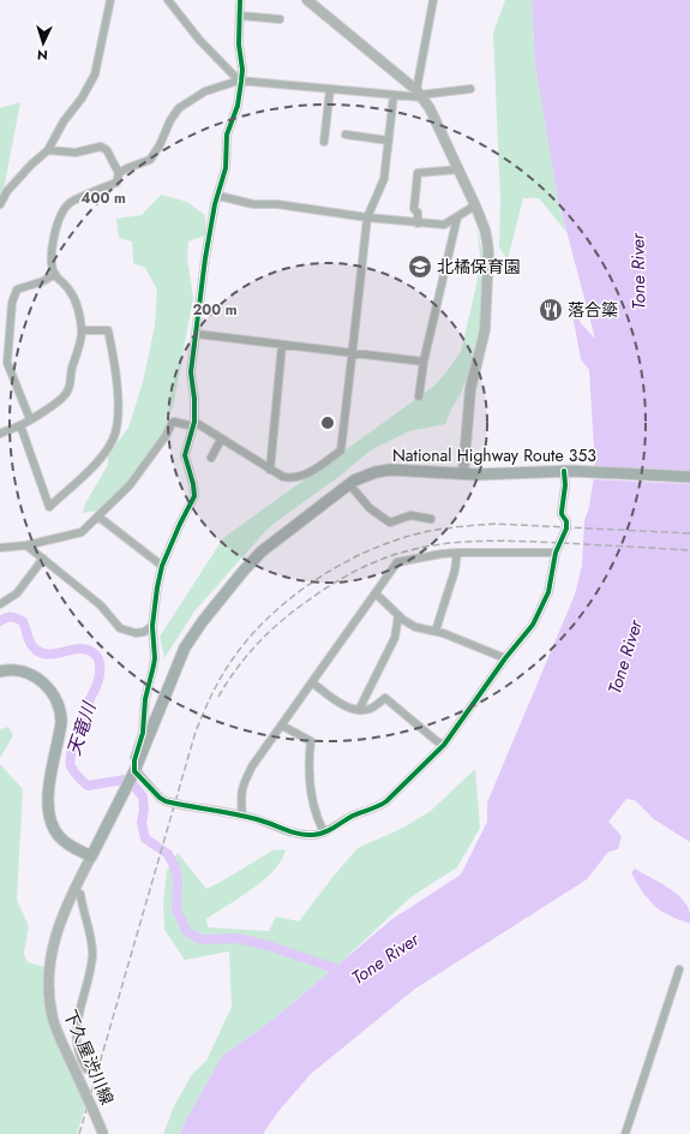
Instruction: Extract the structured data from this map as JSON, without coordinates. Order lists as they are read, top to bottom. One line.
{"streets":{"highway":["National Highway Route 353"],"main road":["下久屋渋川線"]},"crossings":[["National Highway Route 353","下久屋渋川線"]],"water":["Tone River","天竜川"],"places":{"school or university":["北橘保育園"],"restaurant":["落合簗"]},"north":"bottom","rings":["400 m","200 m"]}
